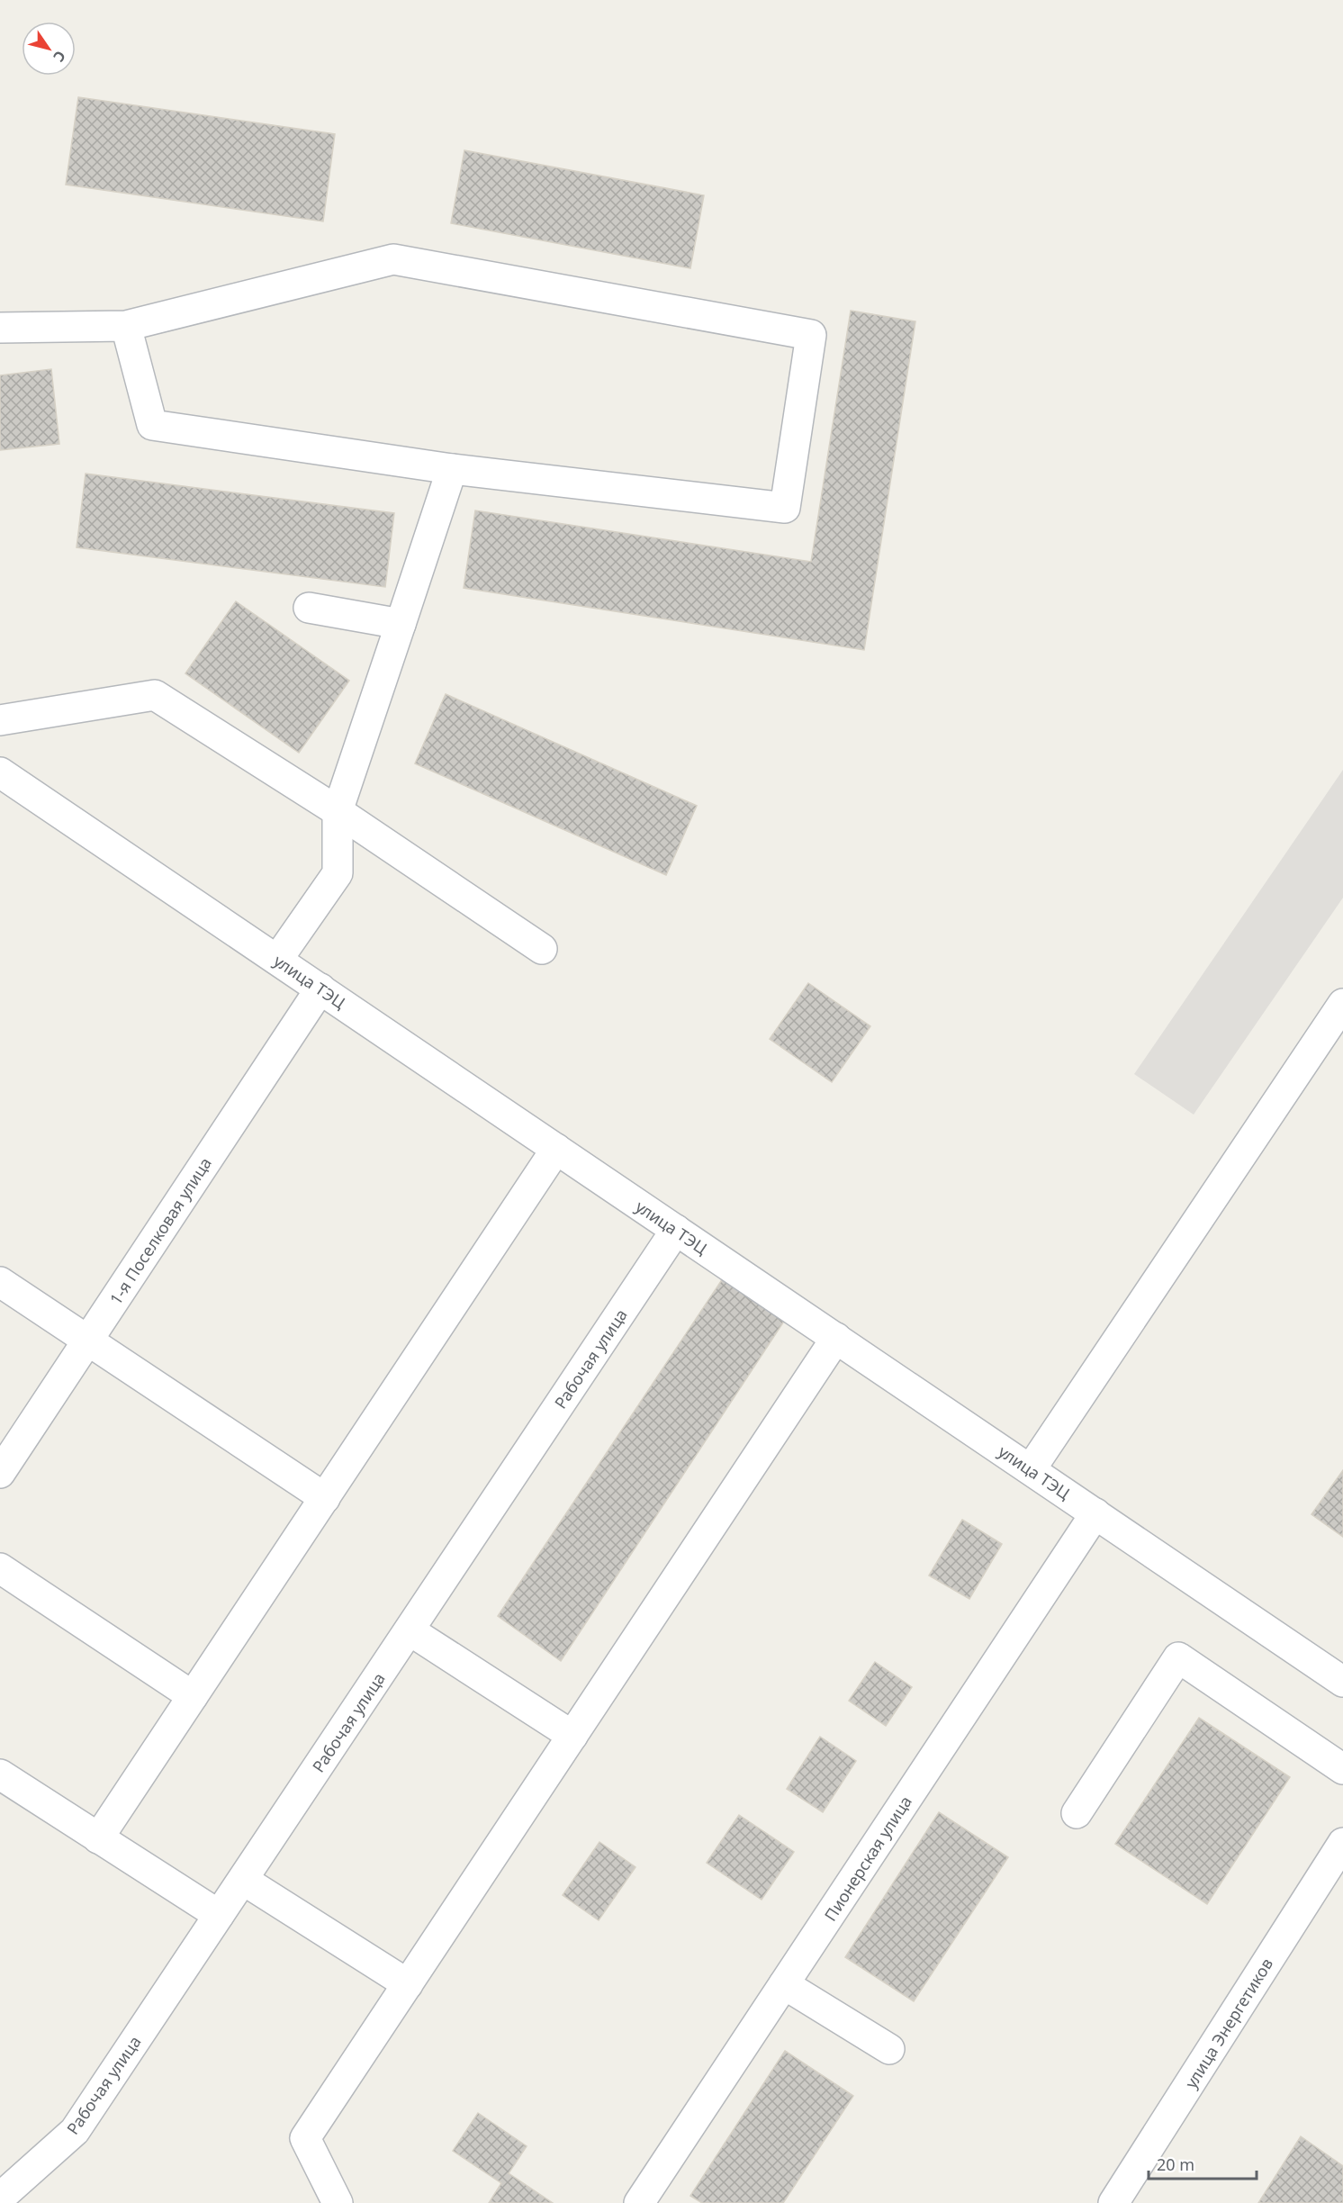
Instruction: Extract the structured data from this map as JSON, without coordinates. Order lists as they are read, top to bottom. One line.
{"streets":{"street":["улица ТЭЦ","1-я Поселковая улица","Рабочая улица","Пионерская улица","улица Энергетиков"]},"crossings":[["улица ТЭЦ","1-я Поселковая улица"],["улица ТЭЦ","Рабочая улица"],["улица ТЭЦ","Пионерская улица"]],"scale_bar":"20 m","north":"bottom right"}
